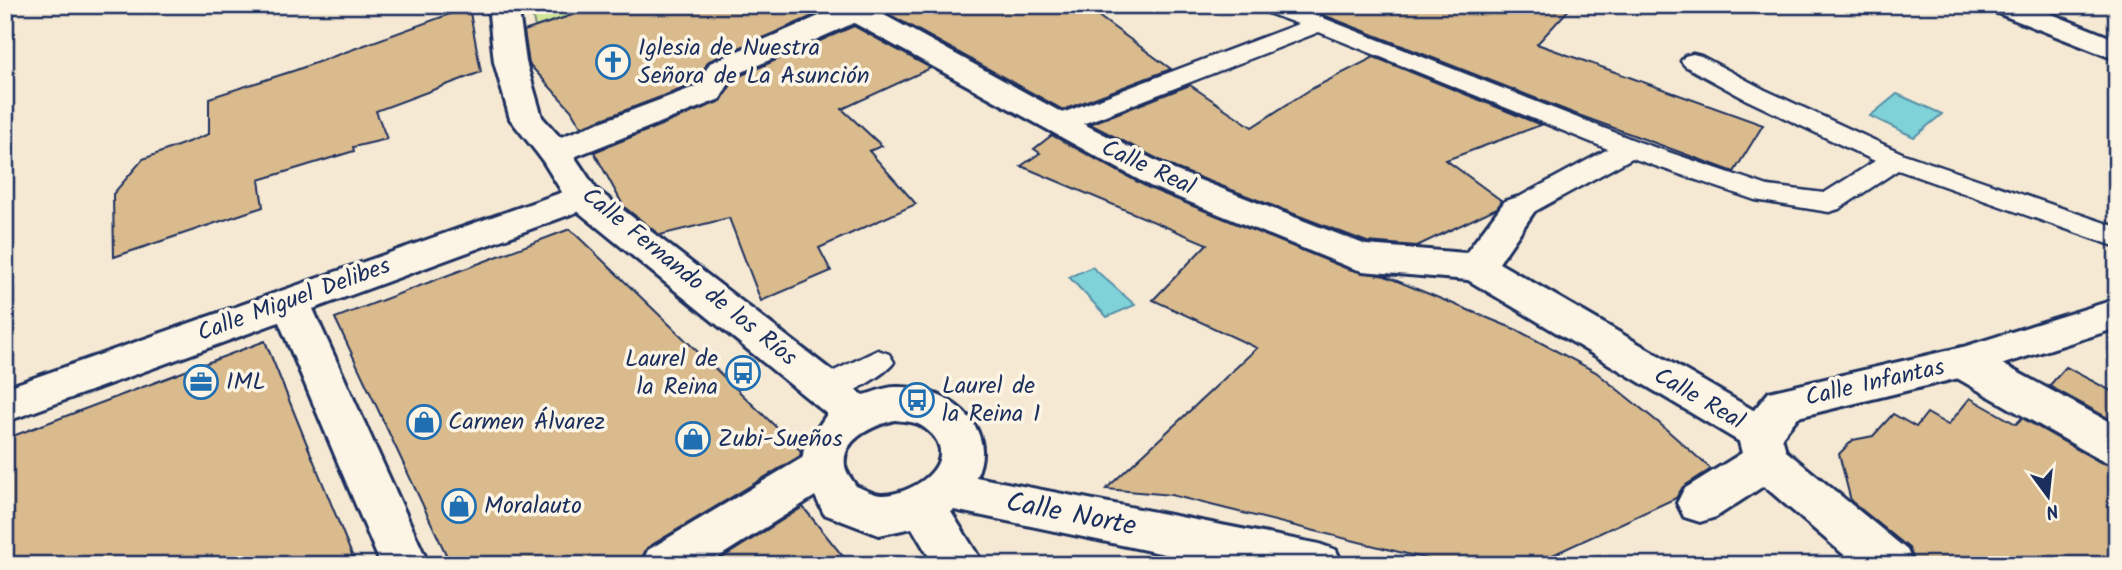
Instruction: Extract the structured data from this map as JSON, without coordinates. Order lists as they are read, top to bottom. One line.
{"streets":{"street":["Calle Real","Calle Fernando de los Ríos","Calle Miguel Delibes","Calle Infantas","Calle Norte"]},"crossings":[["Calle Real","Calle Infantas"],["Calle Fernando de los Ríos","Calle Miguel Delibes"],["Calle Fernando de los Ríos","Calle Norte"]],"places":{"church":["Iglesia de Nuestra Señora de La Asunción"],"bus stop":["Laurel de la Reina","Laurel de la Reina 1"],"office":["IML"],"shop":["Carmen Álvarez","Zubi-Sueños","Moralauto"]},"north":"bottom"}
